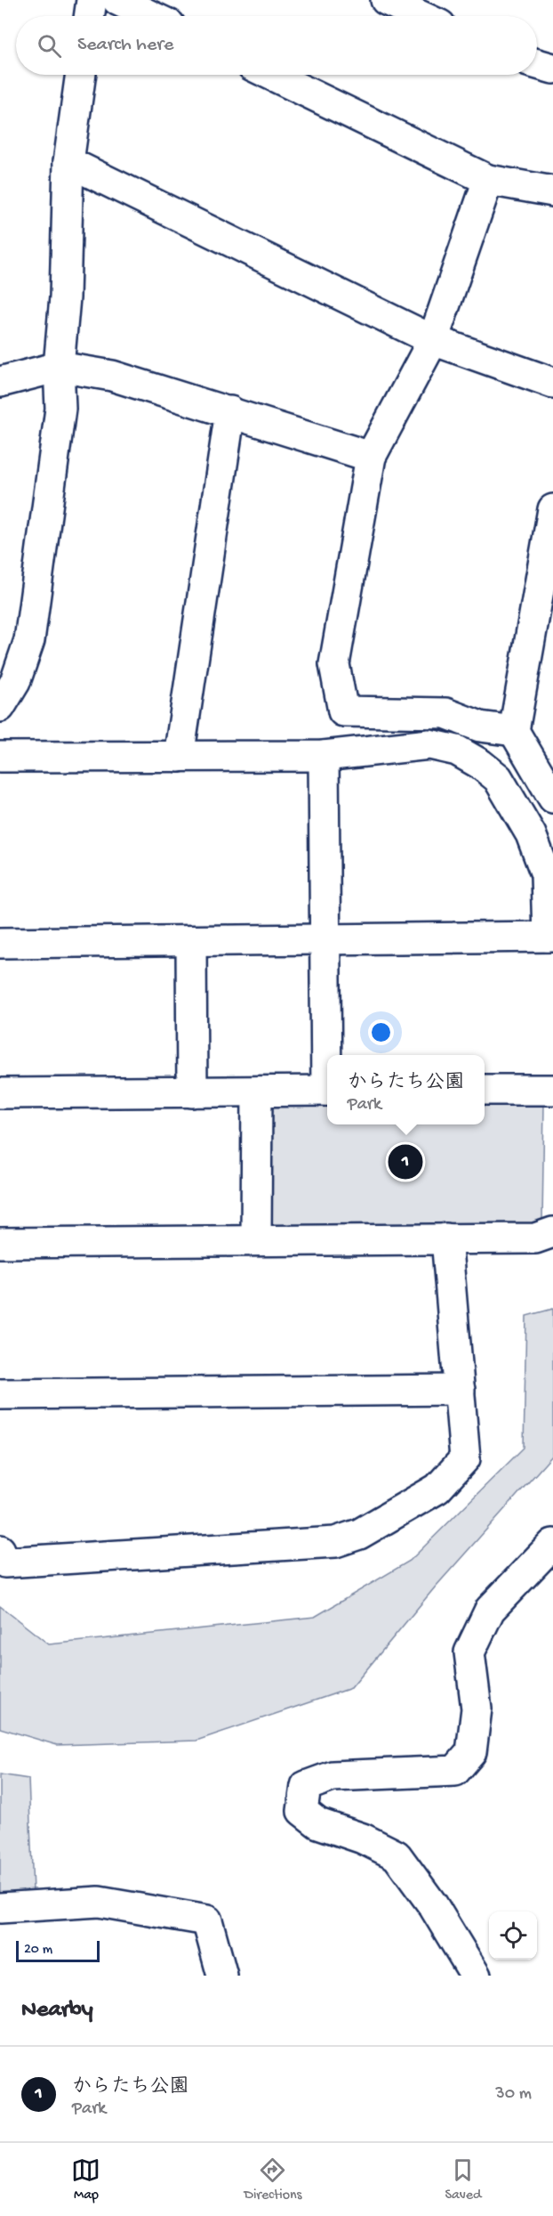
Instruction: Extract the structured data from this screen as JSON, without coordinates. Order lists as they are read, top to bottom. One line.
{"scale_bar":"20 m","page":{"search":"Search here","popup":["からたち公園","Park"],"pins":"1","scale":"20 m","heading":"Nearby","list":[{"mark":"1","name":"からたち公園","note":"Park","value":"30 m"}],"nav":["Map","Directions","Saved"]}}
